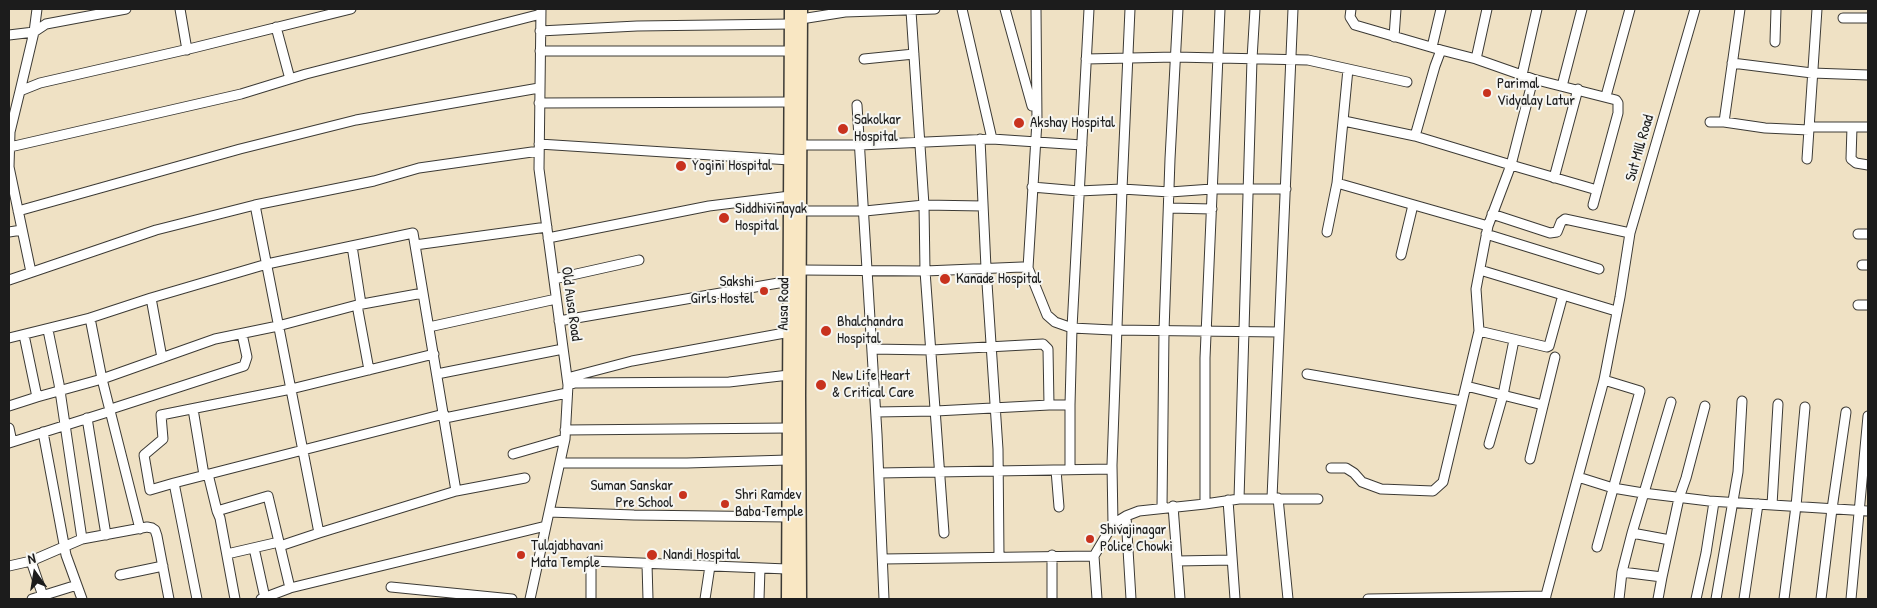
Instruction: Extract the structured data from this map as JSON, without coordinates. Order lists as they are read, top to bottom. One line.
{"streets":{"main road":["Ausa Road"],"street":["Sut Mill Road","Old Ausa Road"]},"places":["Parimal Vidyalay Latur","Akshay Hospital","Sakolkar Hospital","Yogini Hospital","Siddhivinayak Hospital","Kanade Hospital","Sakshi Girls Hostel","Bhalchandra Hospital","New Life Heart & Critical Care","Suman Sanskar Pre School","Shri Ramdev Baba Temple","Shivajinagar Police Chowki","Tulajabhavani Mata Temple","Nandi Hospital"],"north":"top"}
